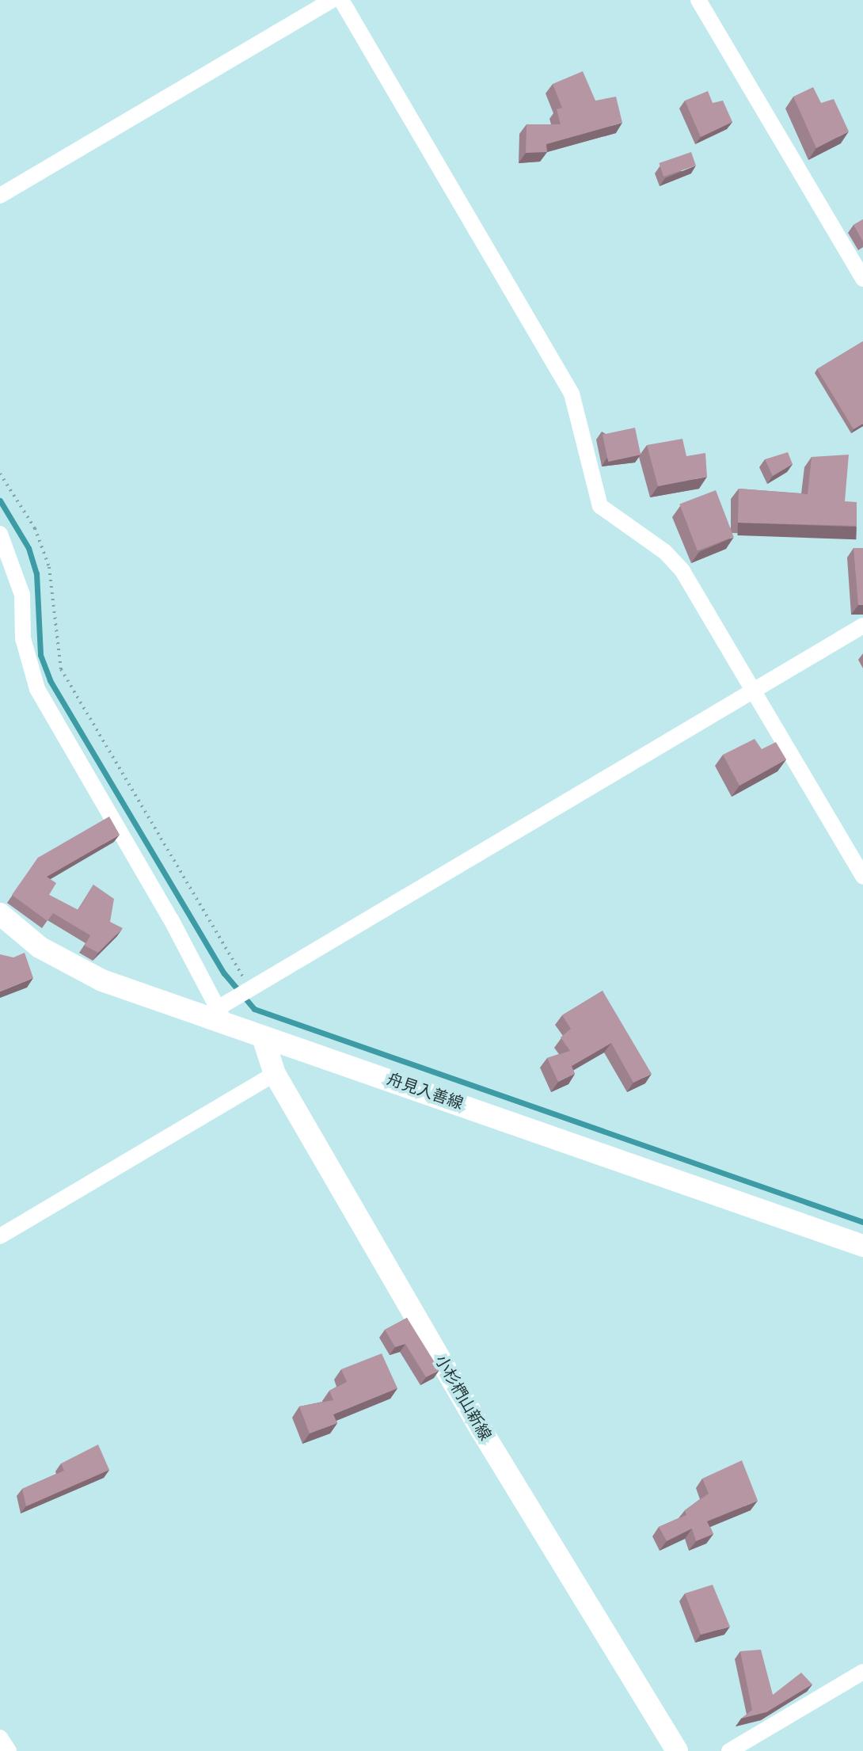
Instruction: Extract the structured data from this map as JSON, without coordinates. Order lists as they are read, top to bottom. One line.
{"streets":{"main road":["舟見入善線","小杉椚山新線"]},"crossings":[["舟見入善線","小杉椚山新線"]]}
